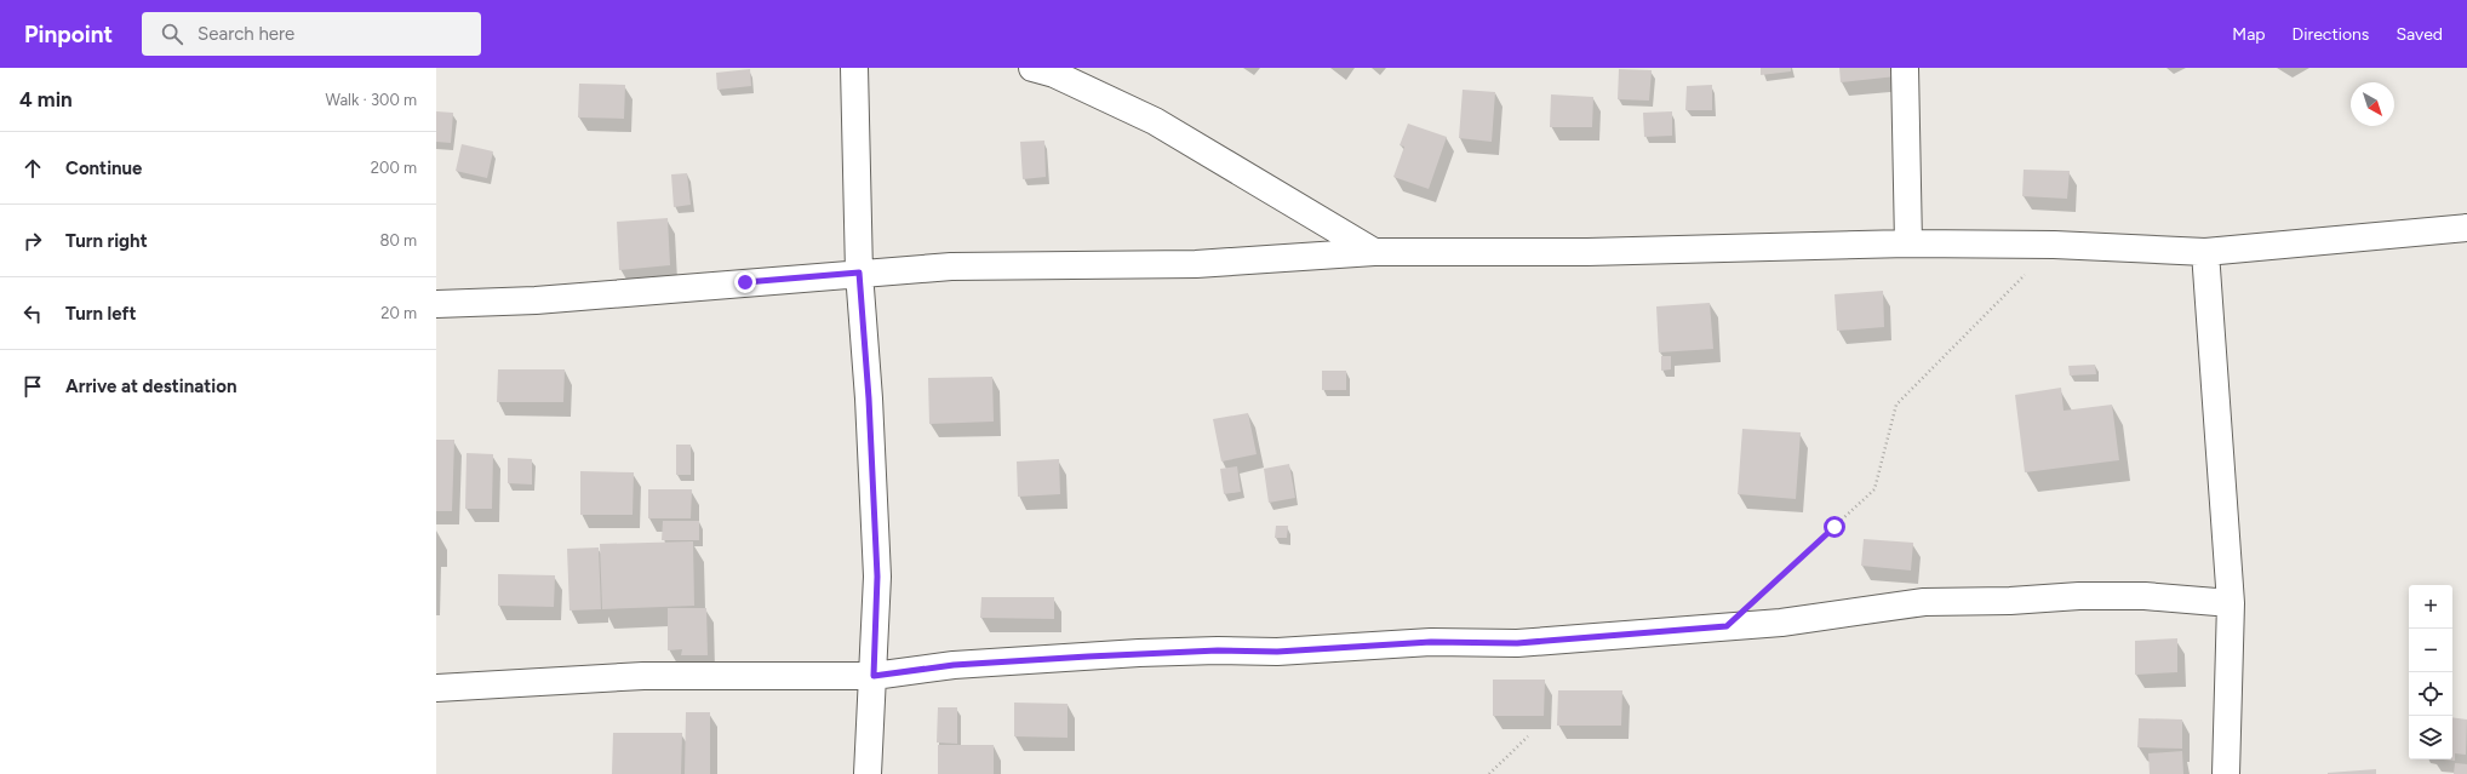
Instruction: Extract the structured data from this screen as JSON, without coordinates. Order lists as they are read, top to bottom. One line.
{"north":"bottom right","page":{"header":"Pinpoint","search":"Search here","nav":["Map","Directions","Saved"],"heading":["4 min","Walk · 300 m"],"list":[["Continue","200 m"],["Turn right","80 m"],["Turn left","20 m"],"Arrive at destination"],"map_buttons":["+","−"]}}
